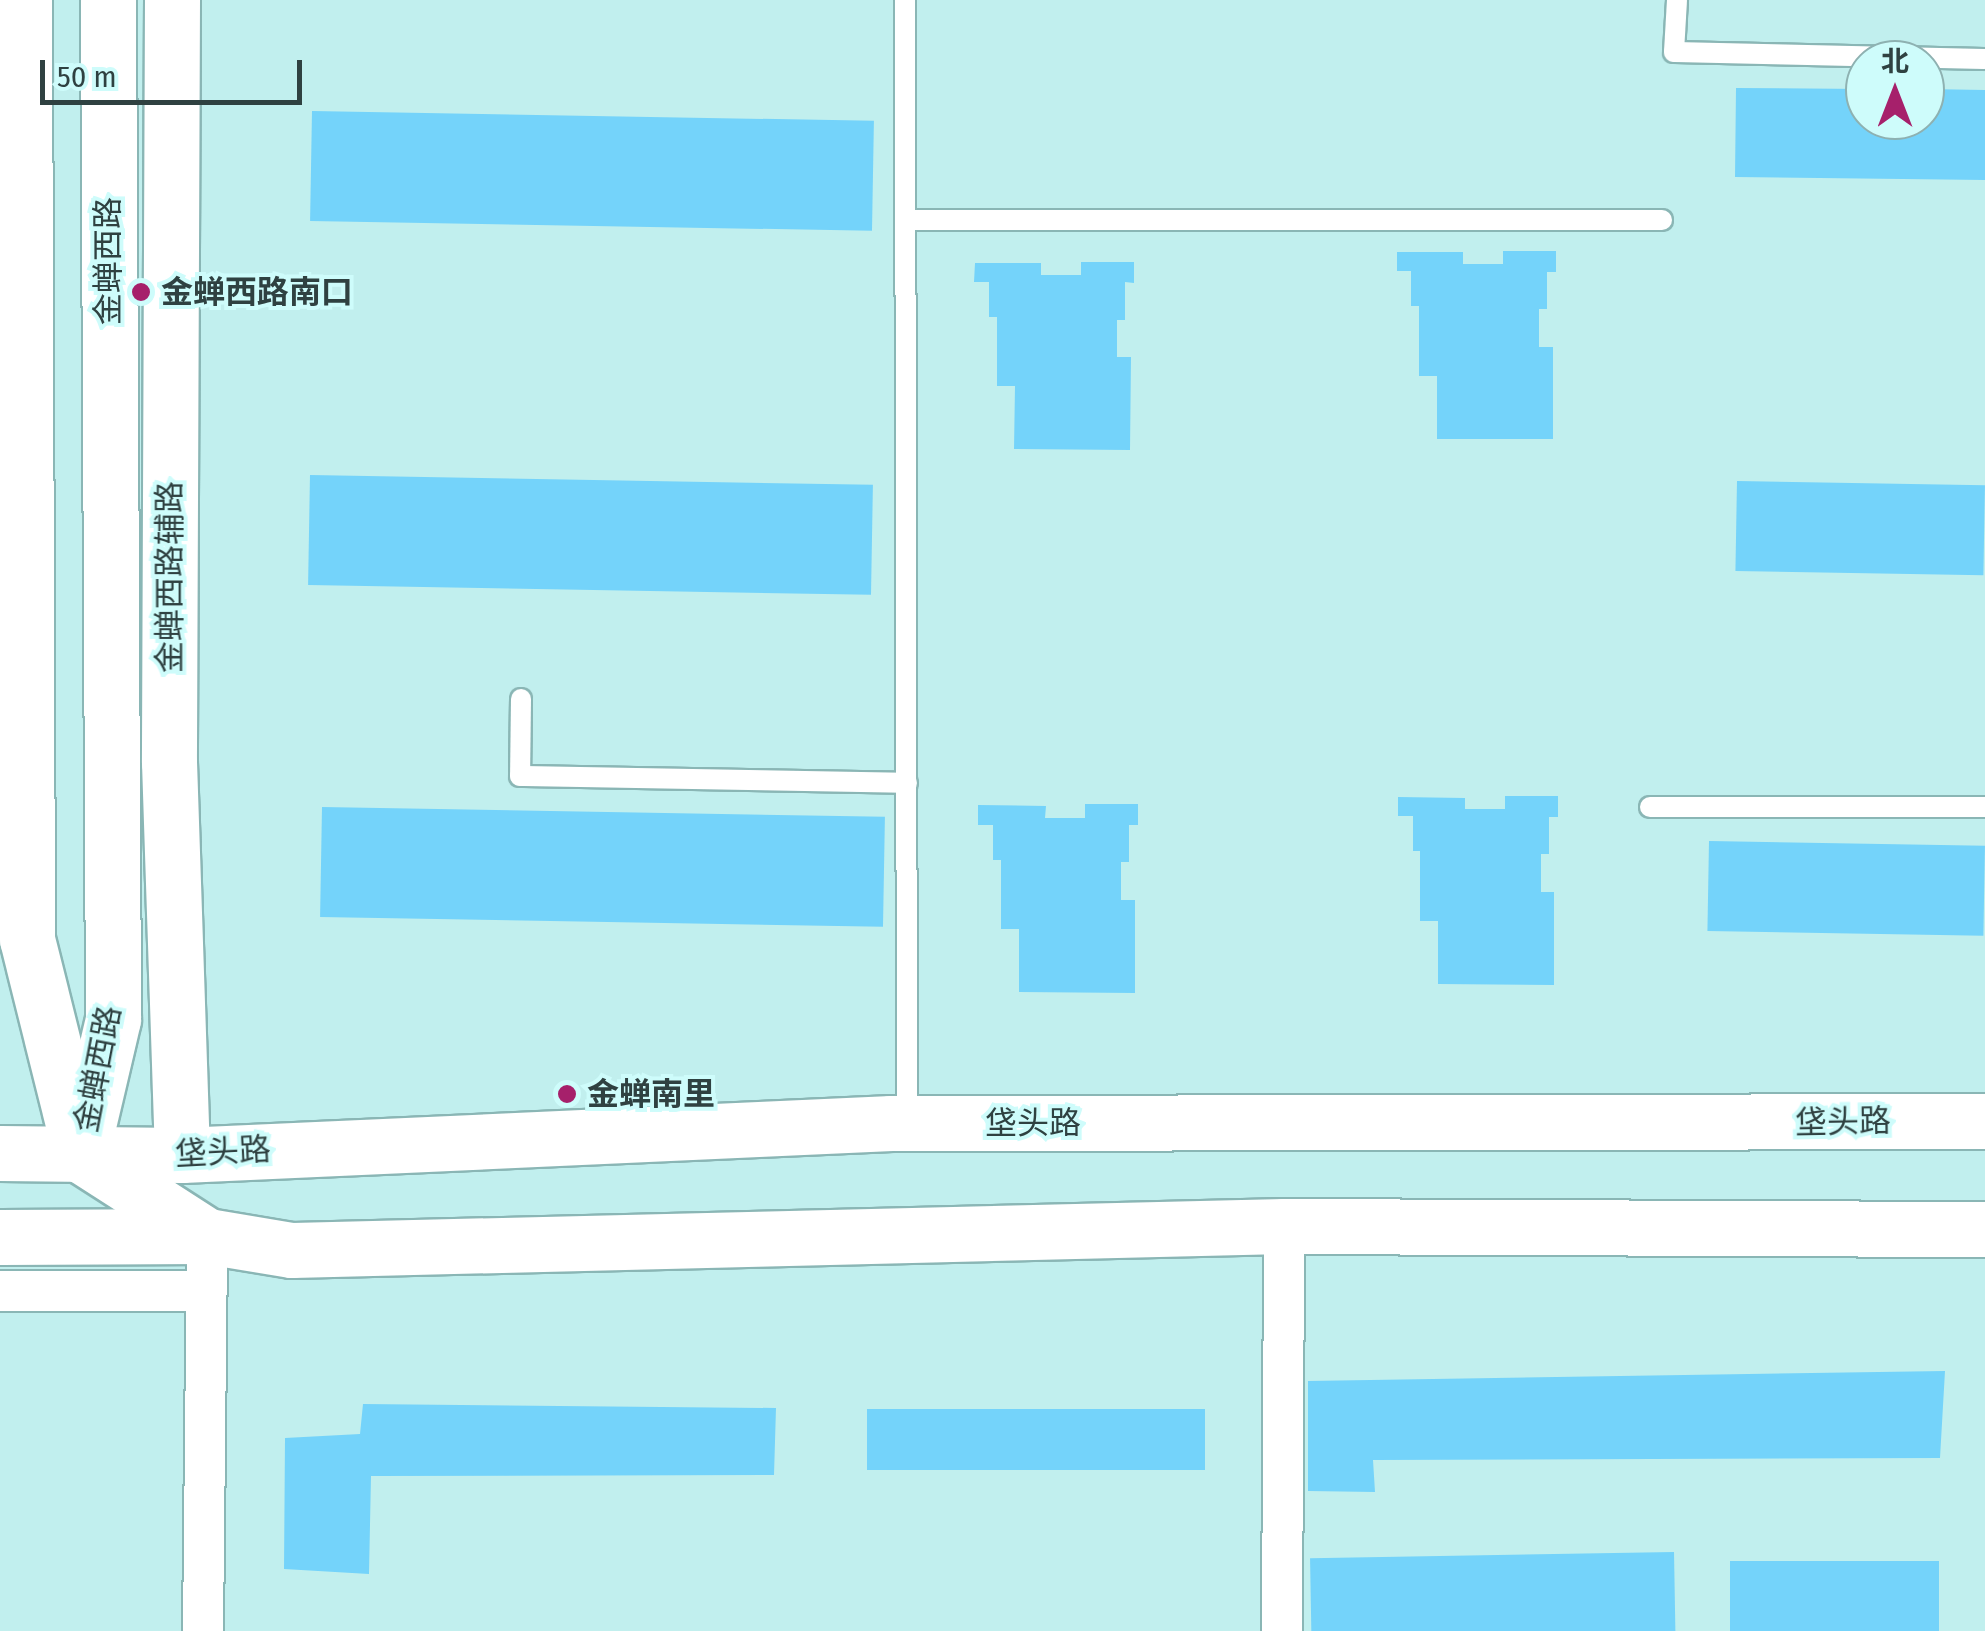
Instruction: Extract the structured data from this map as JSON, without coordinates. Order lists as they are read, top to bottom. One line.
{"streets":{"main road":["金蝉西路","金蝉西路辅路","垡头路"]},"crossings":[["金蝉西路","垡头路"],["金蝉西路辅路","垡头路"]],"places":["金蝉西路南口","金蝉南里"],"scale_bar":"50 m","north":"top"}
